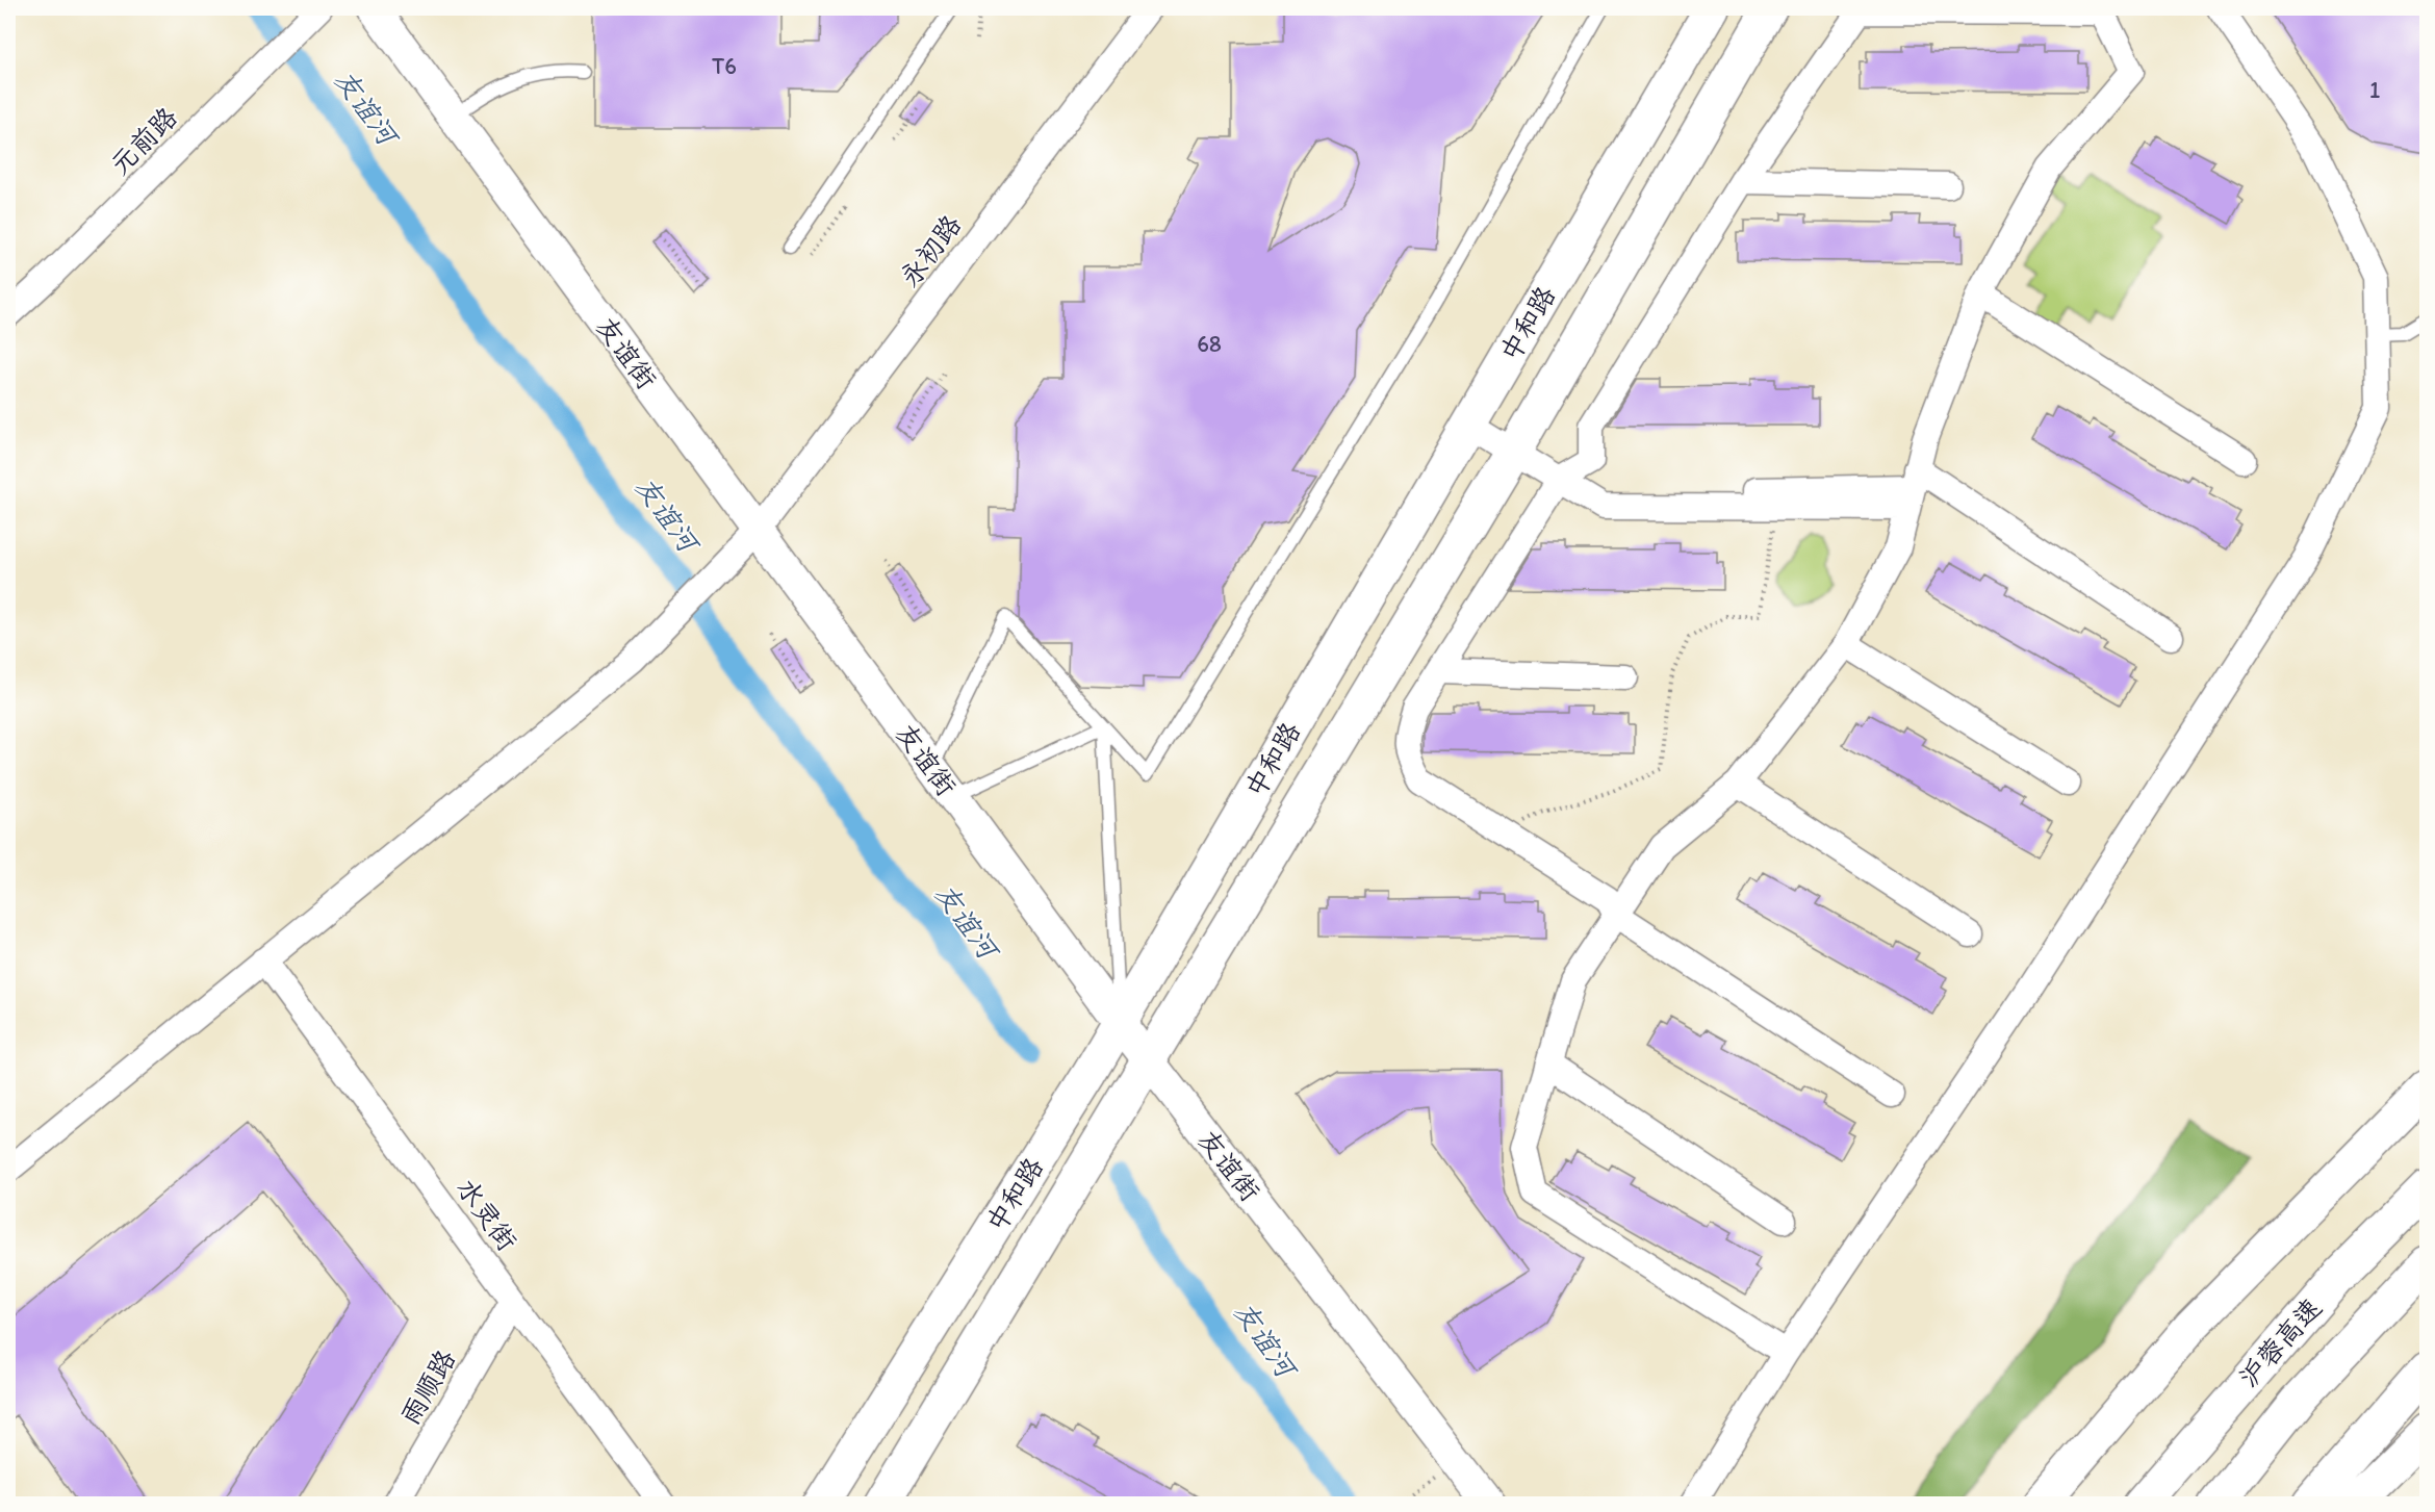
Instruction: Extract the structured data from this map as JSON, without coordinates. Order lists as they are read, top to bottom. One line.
{"streets":{"main road":["中和路","沪蓉高速"],"street":["元前路","永初路","友谊街","水灵街","雨顺路"]},"crossings":[["永初路","友谊街"],["永初路","水灵街"],["中和路","友谊街"],["水灵街","雨顺路"]],"water":["友谊河"],"house_numbers":["T6","1","68"]}
